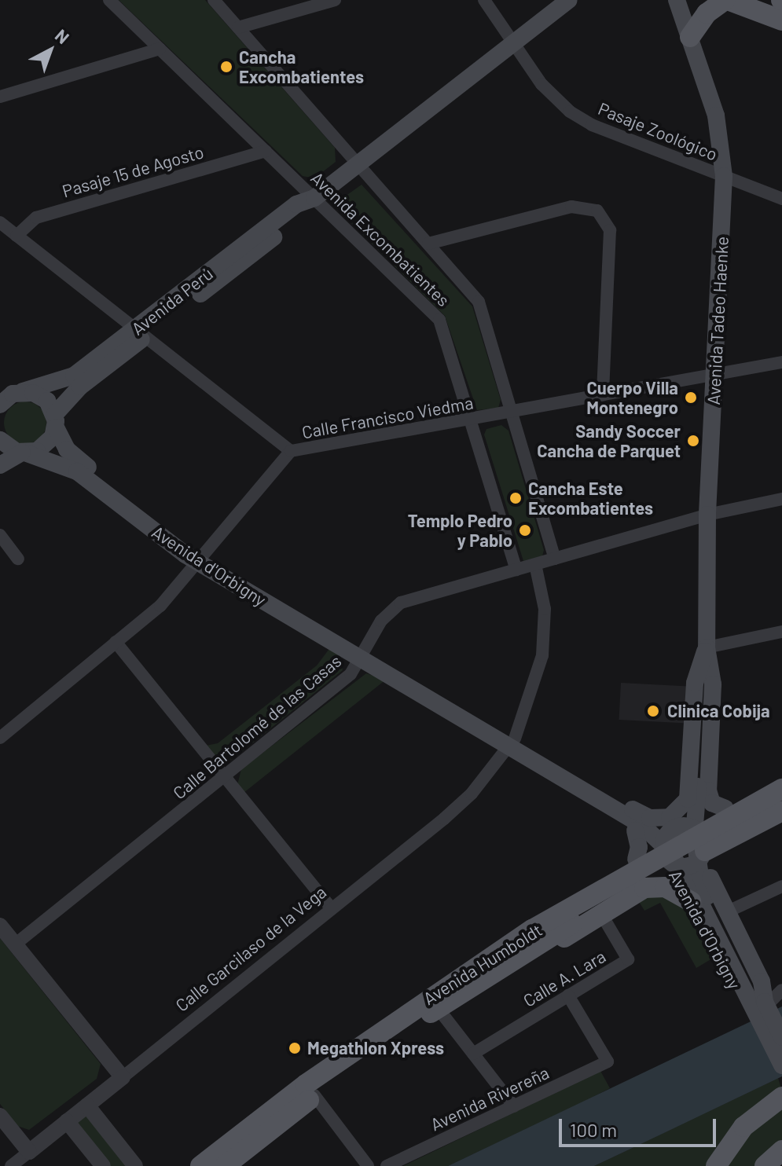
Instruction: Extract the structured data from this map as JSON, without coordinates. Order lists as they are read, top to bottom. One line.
{"streets":{"main road":["Avenida Perú","Avenida Tadeo Haenke","Avenida d'Orbigny","Avenida Humboldt"],"street":["Pasaje Zoológico","Pasaje 15 de Agosto","Avenida Excombatientes","Calle Francisco Viedma","Calle Bartolomé de las Casas","Calle Garcilaso de la Vega","Calle A. Lara","Avenida Rivereña"]},"crossings":[["Pasaje Zoológico","Avenida Perú"],["Pasaje Zoológico","Avenida Tadeo Haenke"],["Pasaje 15 de Agosto","Avenida Excombatientes"],["Avenida Excombatientes","Avenida Perú"],["Avenida Excombatientes","Calle Francisco Viedma"],["Avenida Excombatientes","Calle Bartolomé de las Casas"],["Avenida Perú","Avenida d'Orbigny"],["Avenida Tadeo Haenke","Calle Francisco Viedma"],["Avenida Tadeo Haenke","Avenida d'Orbigny"],["Avenida Tadeo Haenke","Calle Bartolomé de las Casas"],["Calle Francisco Viedma","Avenida d'Orbigny"],["Avenida d'Orbigny","Calle Bartolomé de las Casas"],["Avenida d'Orbigny","Calle Garcilaso de la Vega"],["Calle Bartolomé de las Casas","Calle Garcilaso de la Vega"],["Calle A. Lara","Avenida Rivereña"]],"places":["Cancha Excombatientes","Cuerpo Villa Montenegro","Sandy Soccer Cancha de Parquet","Cancha Este Excombatientes","Templo Pedro y Pablo","Clinica Cobija","Megathlon Xpress"],"scale_bar":"100 m","north":"top right"}
